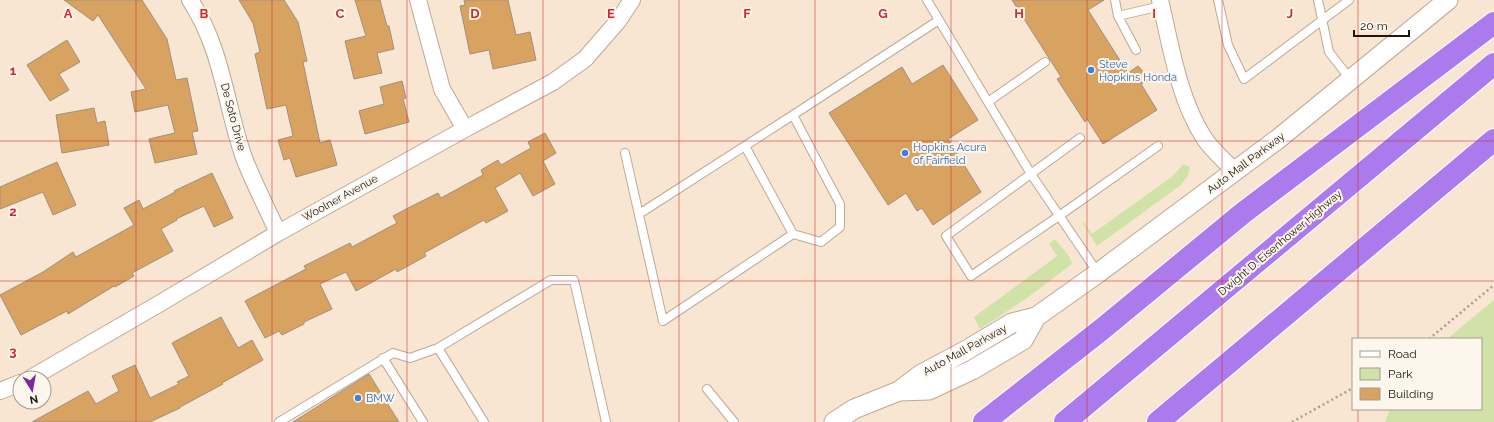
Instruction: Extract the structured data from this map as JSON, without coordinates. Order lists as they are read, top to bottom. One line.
{"streets":{"highway":["Dwight D. Eisenhower Highway"],"street":["De Soto Drive","Auto Mall Parkway","Woolner Avenue"]},"crossings":[["De Soto Drive","Woolner Avenue"]],"places":["Steve Hopkins Honda","Hopkins Acura of Fairfield","BMW"],"legend":["Road","Park","Building"],"scale_bar":"20 m","north":"bottom","grid":{"columns":["A","B","C","D","E","F","G","H","I","J"],"rows":["1","2","3"]}}
